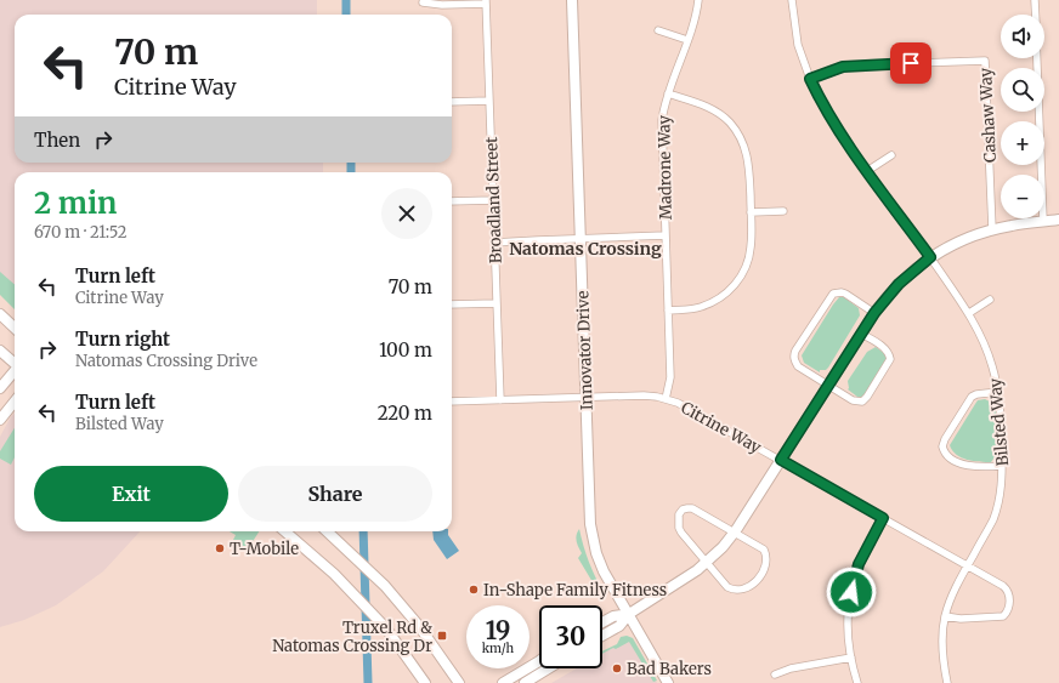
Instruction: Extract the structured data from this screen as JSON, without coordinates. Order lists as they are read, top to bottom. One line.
{"streets":{"street":["Cashaw Way","Madrone Way","Broadland Street","Innovator Drive","Bilsted Way","Citrine Way"]},"crossings":[["Cashaw Way","Bilsted Way"],["Madrone Way","Citrine Way"],["Broadland Street","Citrine Way"],["Innovator Drive","Citrine Way"],["Bilsted Way","Citrine Way"]],"districts":["Natomas Crossing"],"places":{"other":["T-Mobile","In-Shape Family Fitness","Bad Bakers"],"transit":["Truxel Rd & Natomas Crossing Dr"]},"page":{"map_buttons":["+","−"],"turn":["70 m","Citrine Way"],"then":"Then","heading":["2 min","670 m · 21:52"],"list":[{"name":"Turn left","note":"Citrine Way","value":"70 m"},{"name":"Turn right","note":"Natomas Crossing Drive","value":"100 m"},{"name":"Turn left","note":"Bilsted Way","value":"220 m"}],"buttons":["Exit","Share"],"speed":"19 km/h","limit":"30"}}
